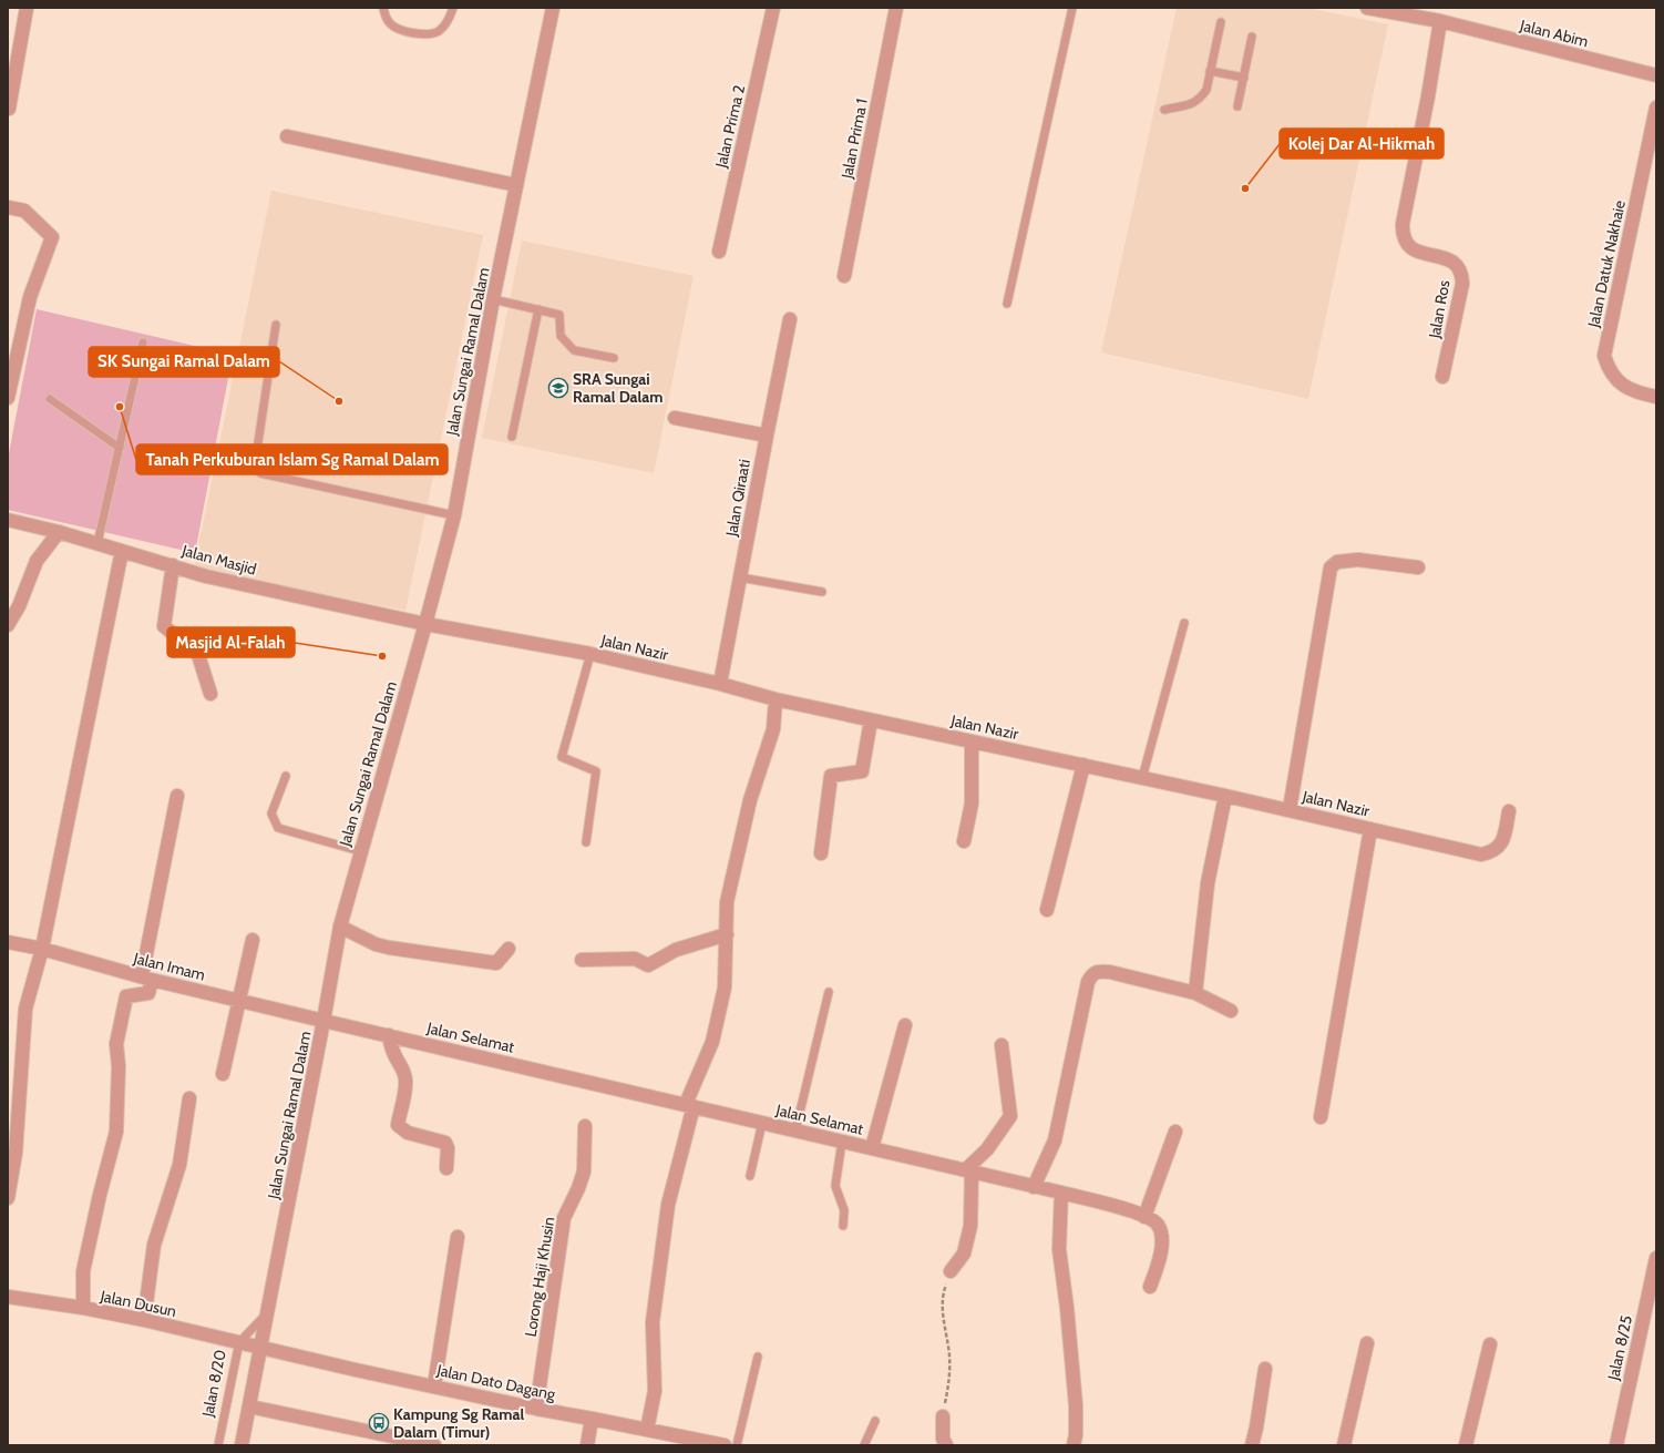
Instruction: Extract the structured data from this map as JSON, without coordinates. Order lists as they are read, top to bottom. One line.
{"streets":{"street":["Jalan Abim","Jalan Prima 2","Jalan Prima 1","Jalan Datuk Nakhaie","Jalan Ros","Jalan Sungai Ramal Dalam","Jalan Qiraati","Jalan Masjid","Jalan Nazir","Jalan Imam","Jalan Selamat","Lorong Haji Khusin","Jalan Dusun","Jalan 8/25","Jalan Dato Dagang"],"lane":["Jalan 8/20"]},"crossings":[["Jalan Abim","Jalan Ros"],["Jalan Sungai Ramal Dalam","Jalan Masjid"],["Jalan Sungai Ramal Dalam","Jalan Nazir"],["Jalan Sungai Ramal Dalam","Jalan Imam"],["Jalan Sungai Ramal Dalam","Jalan Selamat"],["Jalan Sungai Ramal Dalam","Jalan Dusun"],["Jalan Sungai Ramal Dalam","Jalan Dato Dagang"],["Jalan Sungai Ramal Dalam","Jalan 8/20"],["Jalan Qiraati","Jalan Nazir"],["Jalan Masjid","Jalan Nazir"],["Jalan Imam","Jalan Selamat"],["Lorong Haji Khusin","Jalan Dato Dagang"],["Jalan Dusun","Jalan Dato Dagang"],["Jalan Dusun","Jalan 8/20"]],"places":{"other":["Kolej Dar Al-Hikmah","SK Sungai Ramal Dalam","Tanah Perkuburan Islam Sg Ramal Dalam","Masjid Al-Falah"],"school or university":["SRA Sungai Ramal Dalam"],"bus stop":["Kampung Sg Ramal Dalam (Timur)"]}}
